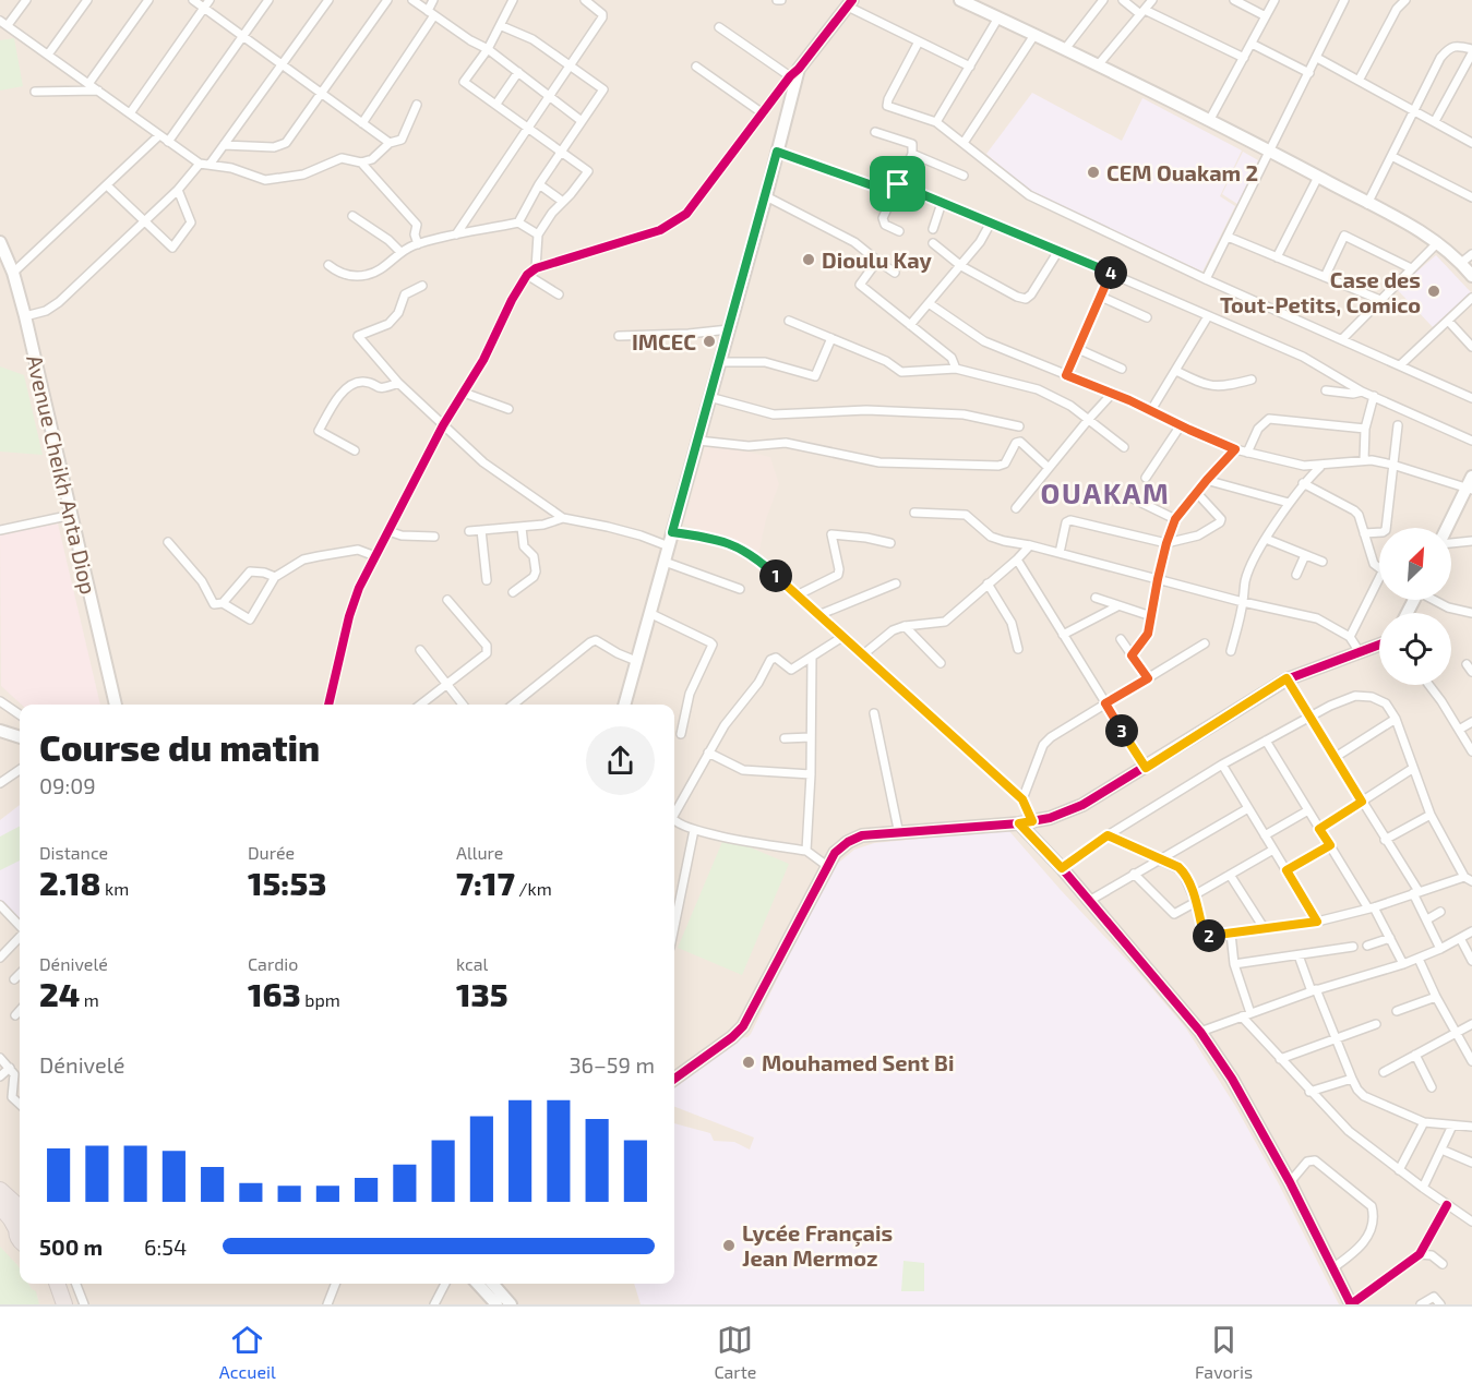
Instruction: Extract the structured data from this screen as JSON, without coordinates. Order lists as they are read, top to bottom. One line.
{"streets":{"street":["Avenue Cheikh Anta Diop"]},"districts":["OUAKAM"],"places":["CEM Ouakam 2","Dioulu Kay","Case des Tout-Petits, Comico","IMCEC","Mouhamed Sent Bi","Lycée Français Jean Mermoz"],"north":"top right","page":{"pins":["4","1","3","2"],"heading":["Course du matin","09:09"],"stats":[["Distance","2.18 km"],["Durée","15:53"],["Allure","7:17 /km"],["Dénivelé","24 m"],["Cardio","163 bpm"],["kcal","135"]],"chart":["Dénivelé","36–59 m"],"list":[{"name":"500 m","note":"6:54"}],"tabs":["Accueil","Carte","Favoris"]}}
